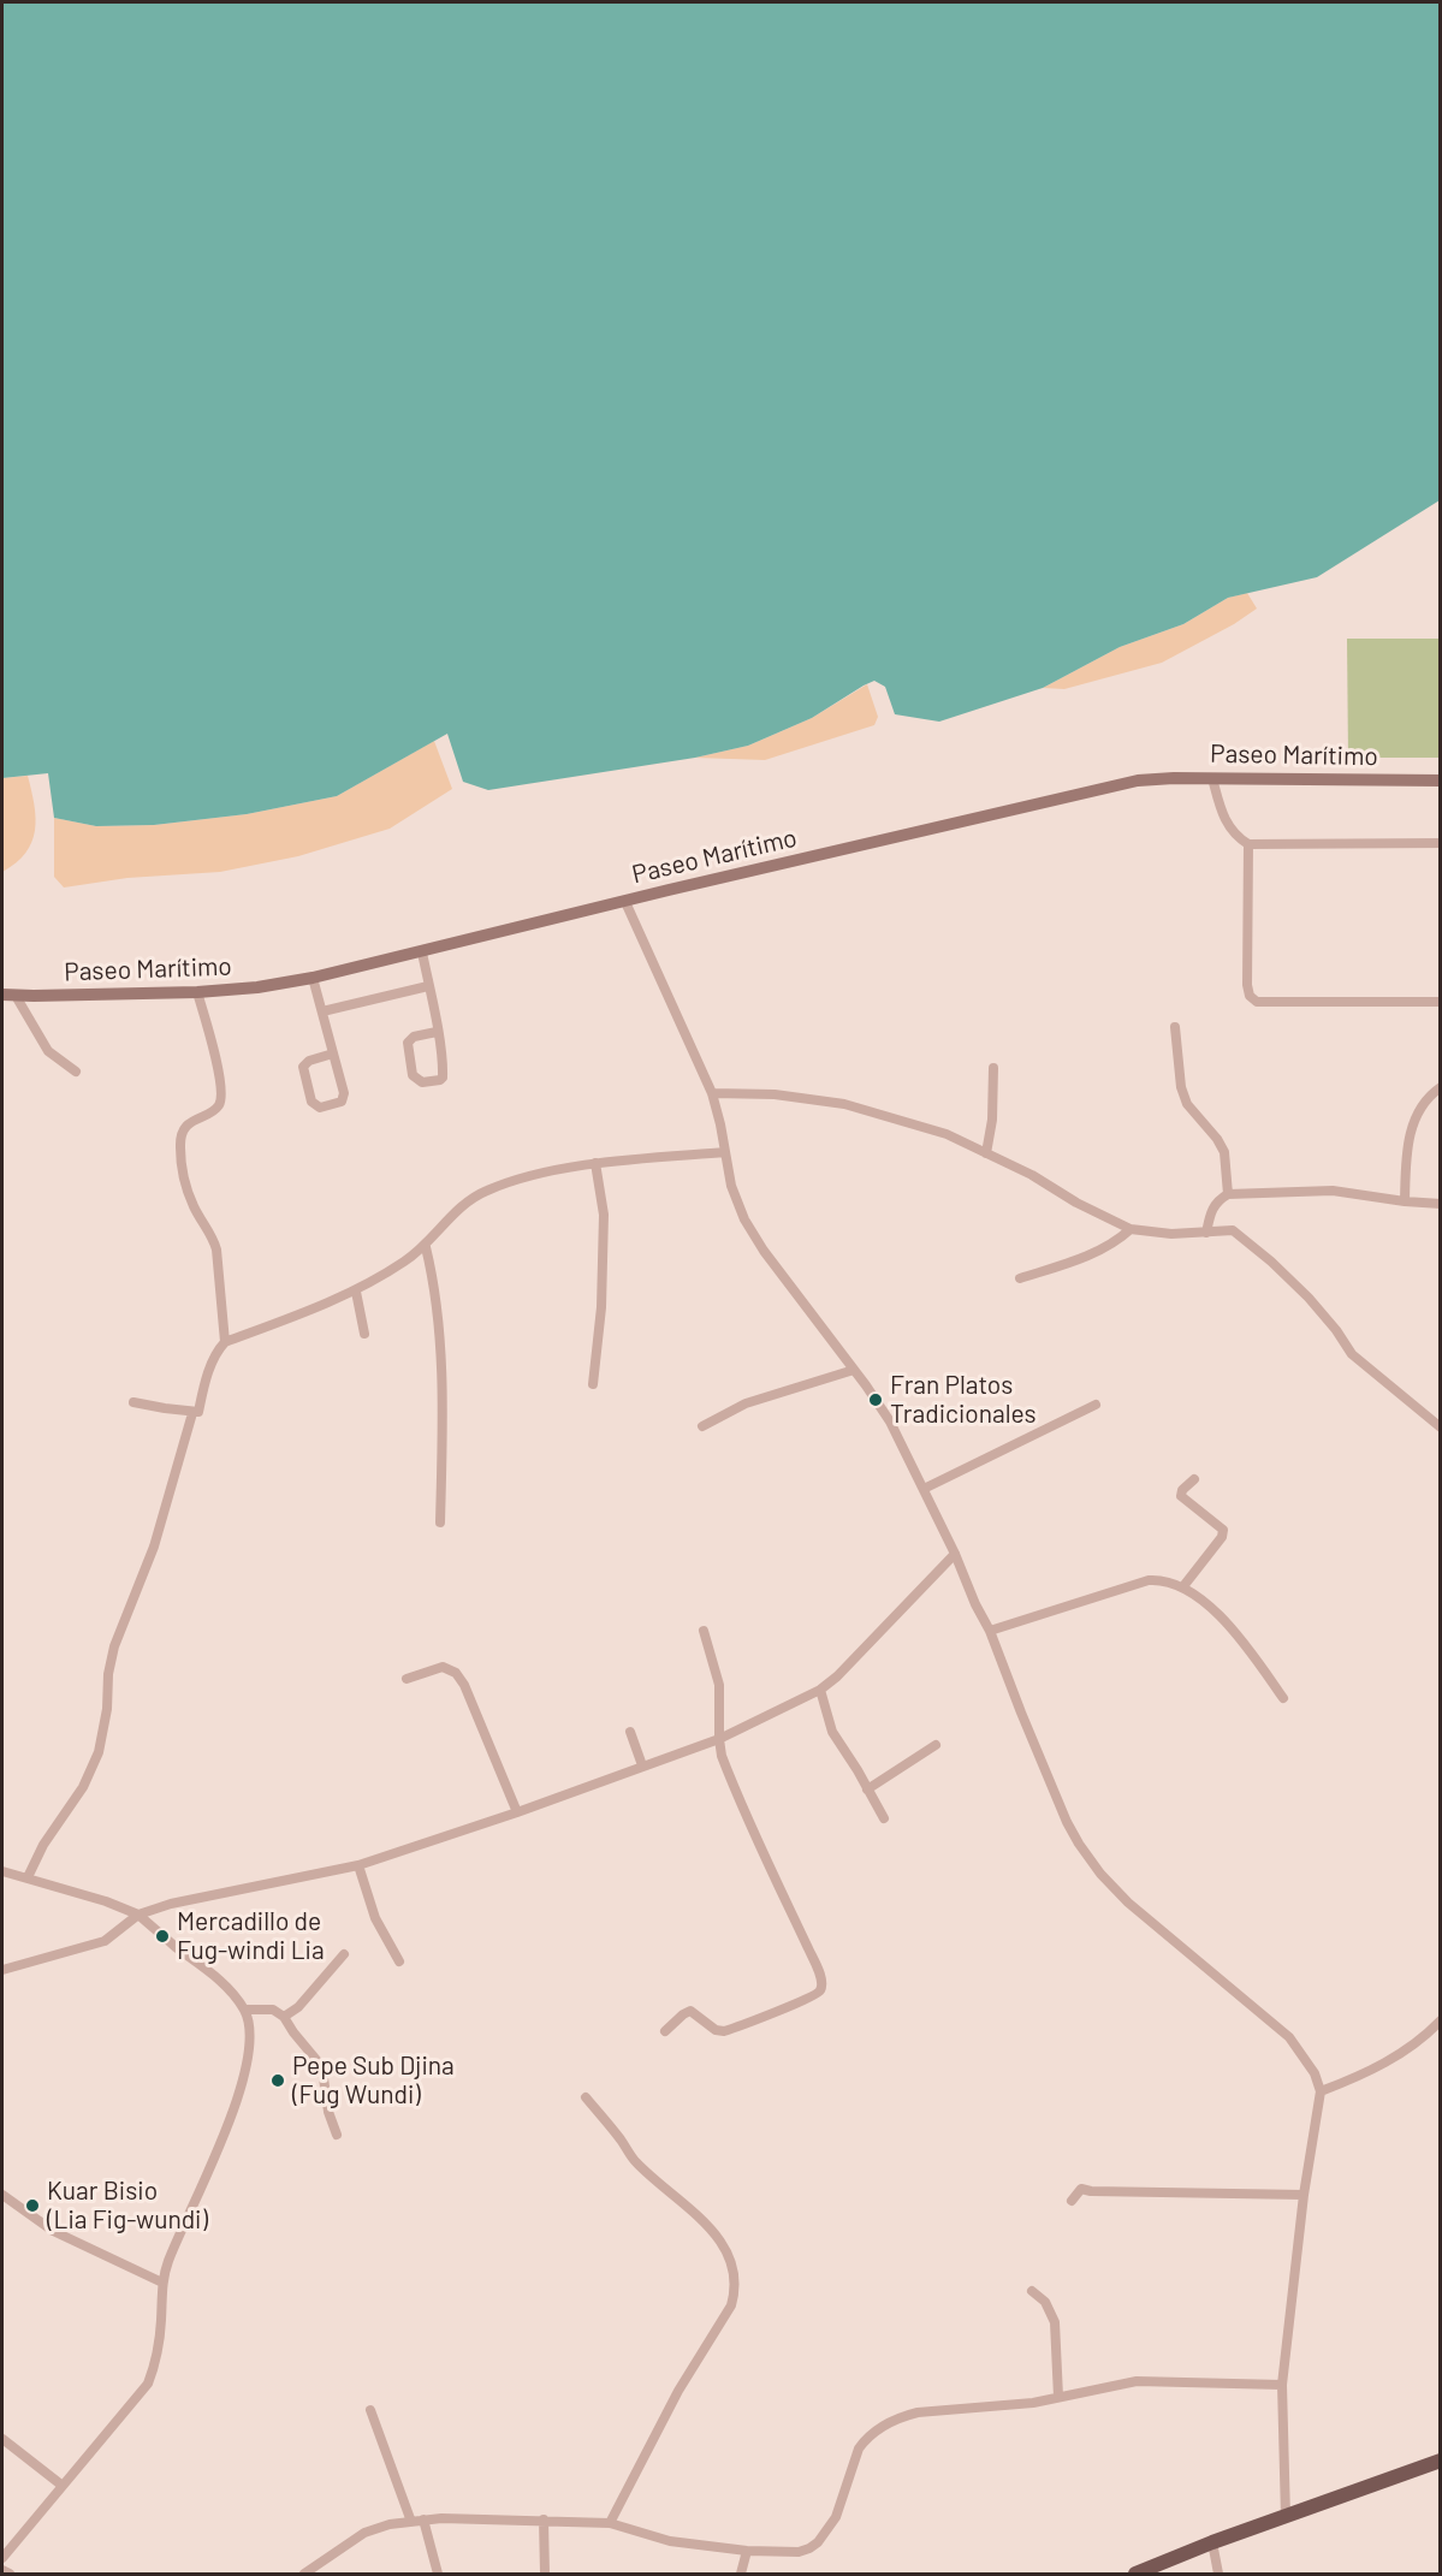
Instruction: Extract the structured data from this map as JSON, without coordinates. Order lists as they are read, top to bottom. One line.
{"streets":{"main road":["Paseo Marítimo"]},"places":["Fran Platos Tradicionales","Mercadillo de Fug-windi Lia","Pepe Sub Djina (Fug Wundi)","Kuar Bisio (Lia Fig-wundi)"]}
